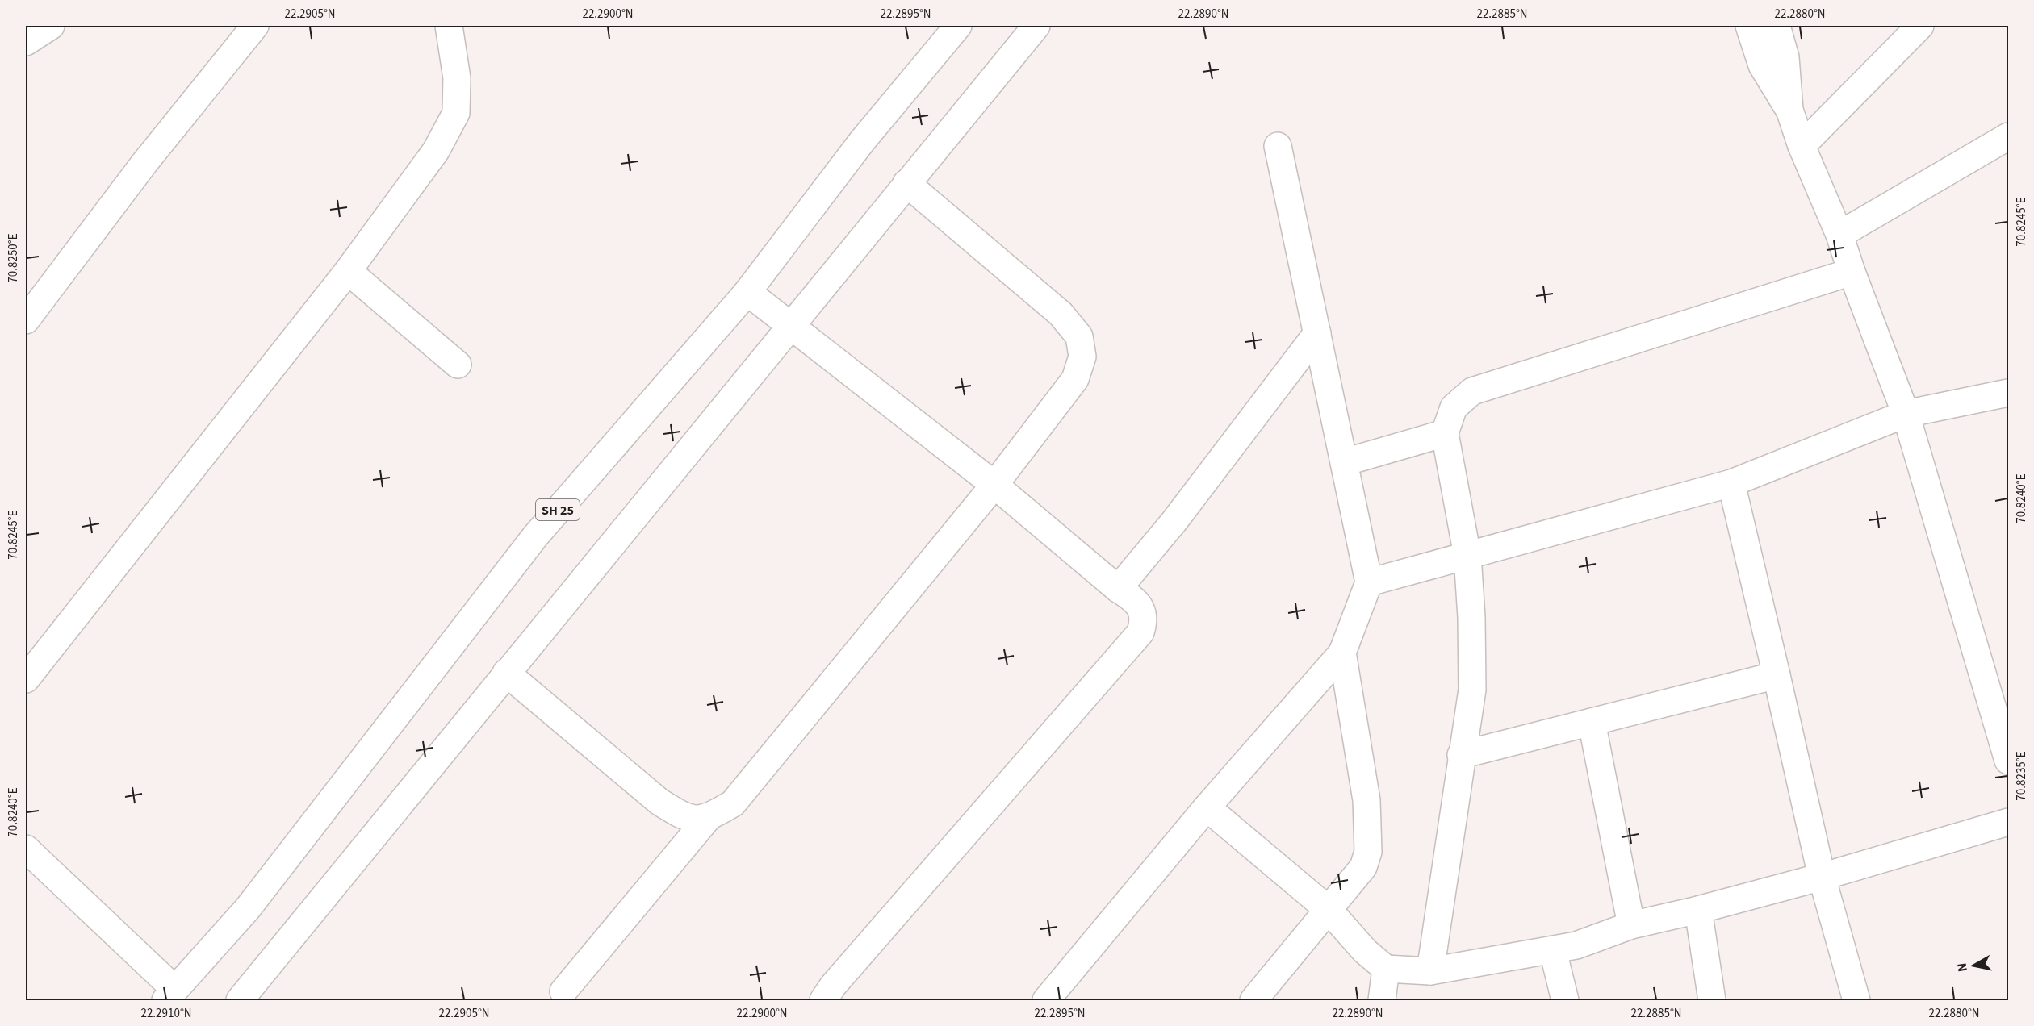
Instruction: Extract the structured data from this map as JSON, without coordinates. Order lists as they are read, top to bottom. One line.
{"streets":{"street":["SH 25"]},"north":"left","coordinates":["22.2905°N","22.2900°N","22.2895°N","22.2890°N","22.2885°N","22.2880°N","70.8245°E","70.8250°E","70.8240°E","70.8235°E","22.2910°N"]}
